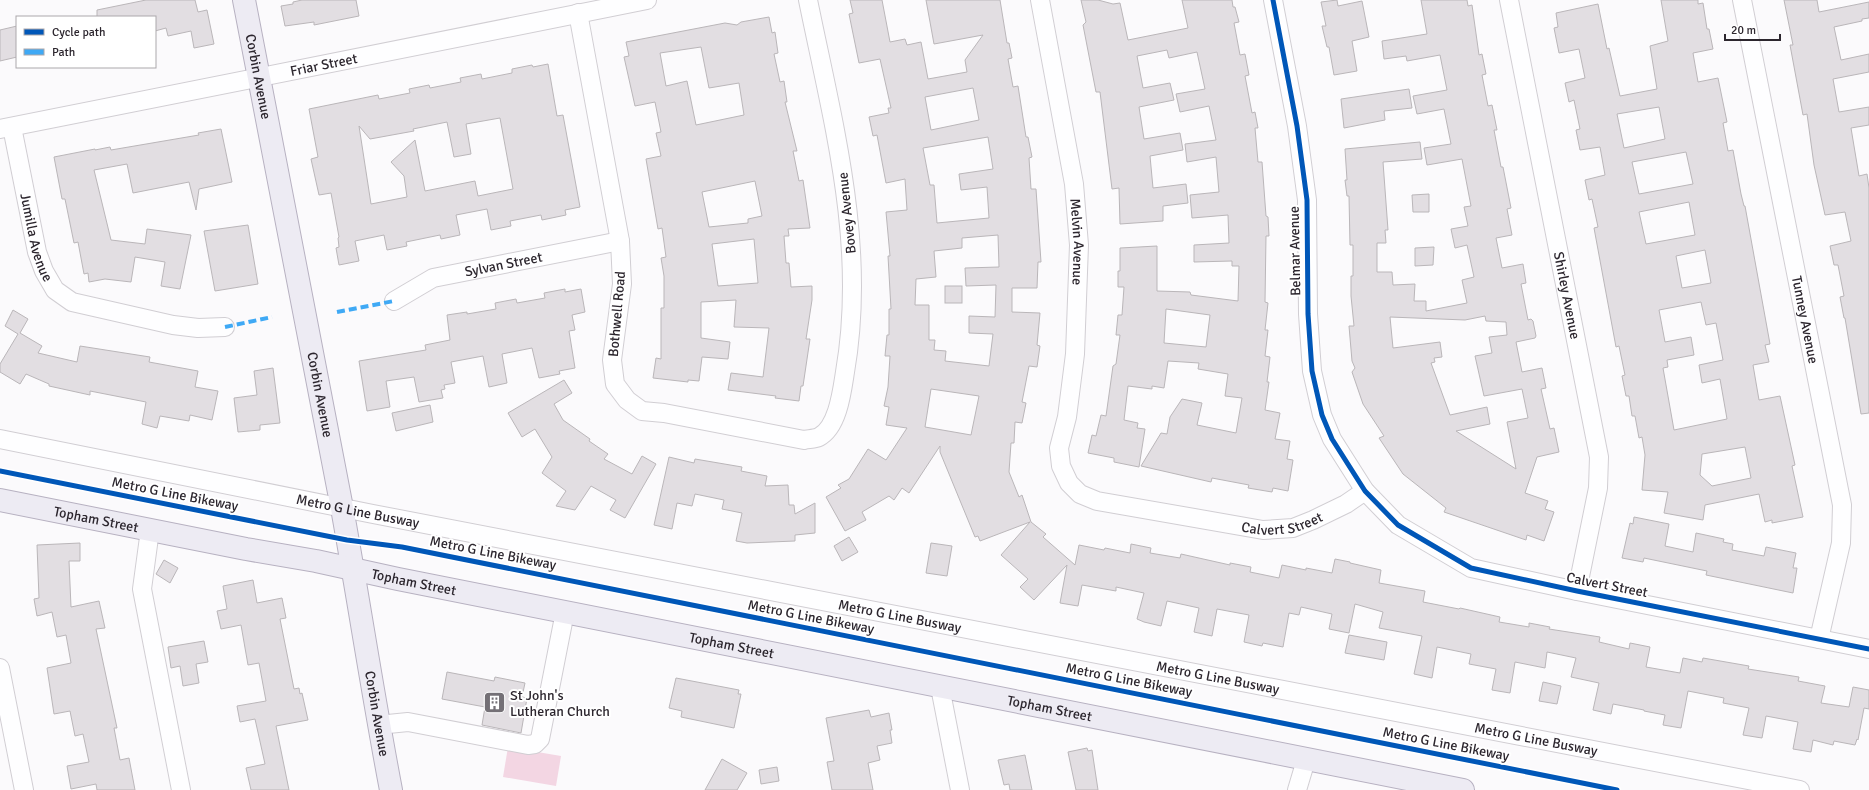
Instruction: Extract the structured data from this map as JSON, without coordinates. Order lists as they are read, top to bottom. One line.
{"streets":{"main road":["Corbin Avenue","Topham Street"],"street":["Friar Street","Bovey Avenue","Jumilla Avenue","Melvin Avenue","Belmar Avenue","Sylvan Street","Shirley Avenue","Bothwell Road","Tunney Avenue","Metro G Line Busway","Calvert Street"],"cycle path":["Metro G Line Bikeway"]},"crossings":[["Friar Street","Corbin Avenue"],["Friar Street","Jumilla Avenue"],["Friar Street","Bothwell Road"],["Corbin Avenue","Metro G Line Busway"],["Corbin Avenue","Topham Street"],["Bovey Avenue","Bothwell Road"],["Melvin Avenue","Calvert Street"],["Belmar Avenue","Calvert Street"],["Sylvan Street","Bothwell Road"],["Shirley Avenue","Calvert Street"],["Tunney Avenue","Calvert Street"]],"places":{"building":["St John's Lutheran Church"]},"legend":["Cycle path","Path"],"scale_bar":"20 m"}
